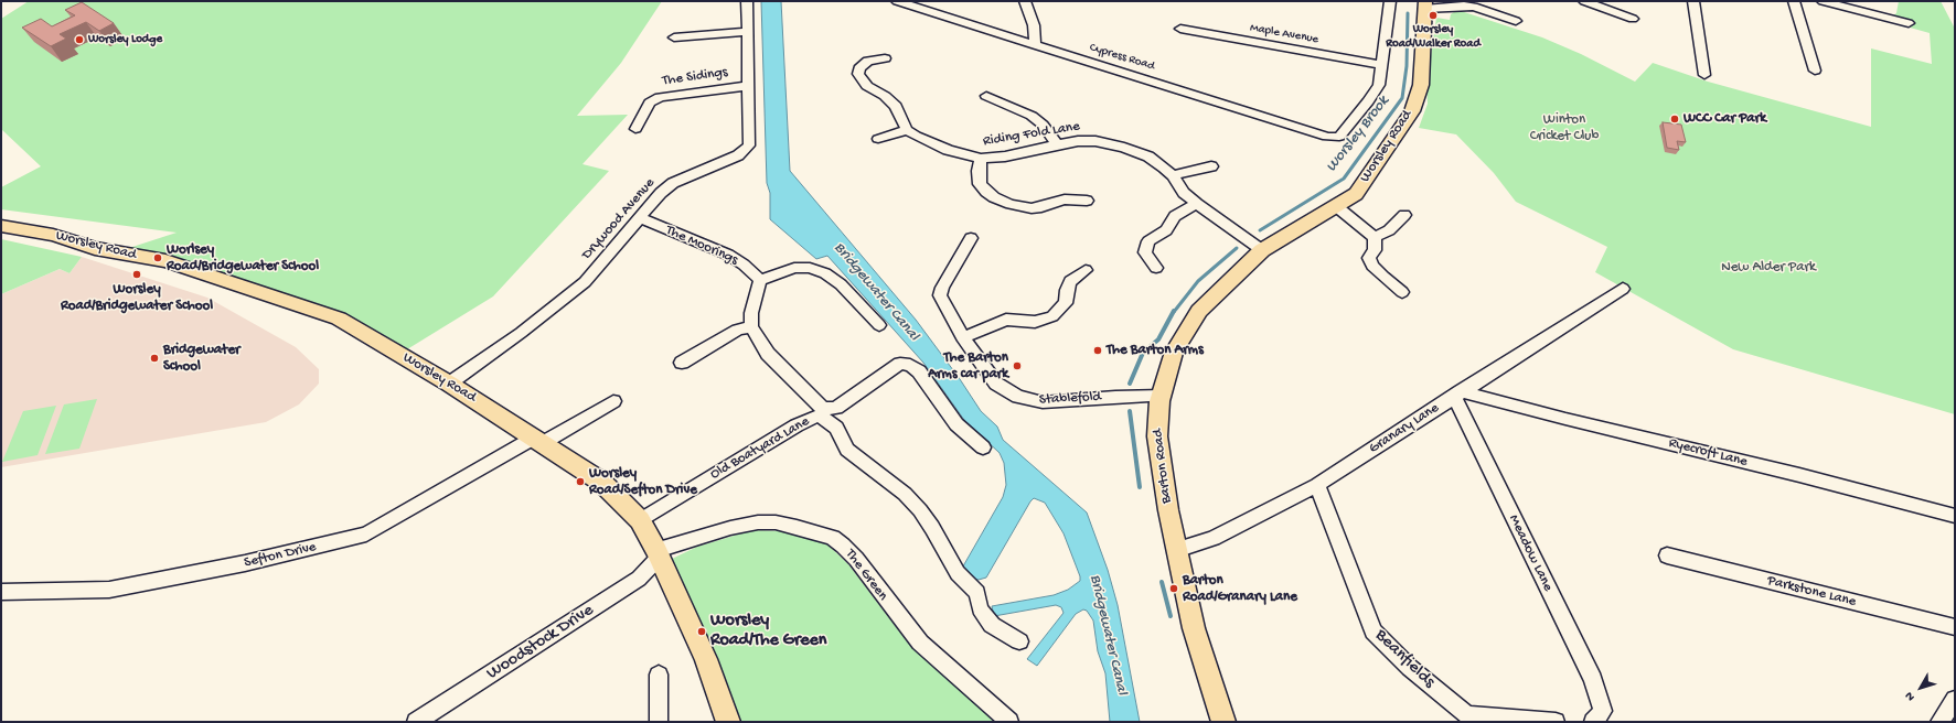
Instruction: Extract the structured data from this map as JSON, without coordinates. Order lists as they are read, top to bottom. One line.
{"streets":{"main road":["Worsley Road","Barton Road"],"street":["Maple Avenue","Cypress Road","The Sidings","Riding Fold Lane","Drywood Avenue","The Moorings","Stablefold","Granary Lane","Old Boatyard Lane","Ryecroft Lane","Meadow Lane","Sefton Drive","The Green","Parkstone Lane","Woodstock Drive","Beanfields"]},"crossings":[["Maple Avenue","Cypress Road"],["The Sidings","Drywood Avenue"],["Riding Fold Lane","Barton Road"],["Worsley Road","Drywood Avenue"],["Worsley Road","Old Boatyard Lane"],["Worsley Road","Barton Road"],["Worsley Road","Sefton Drive"],["Worsley Road","The Green"],["Worsley Road","Woodstock Drive"],["Drywood Avenue","The Moorings"],["Stablefold","Barton Road"],["Granary Lane","Ryecroft Lane"],["Granary Lane","Barton Road"],["Granary Lane","Meadow Lane"],["Granary Lane","Beanfields"],["Ryecroft Lane","Meadow Lane"],["The Green","Woodstock Drive"]],"water":["Worsley Brook","Bridgewater Canal"],"parks":["Winton Cricket Club","New Alder Park"],"places":["Worsley Road/Walker Road","Worsley Lodge","WCC Car Park","Worlsey Road/Bridgewater School","Worsley Road/Bridgewater School","The Barton Arms","Bridgewater School","The Barton Arms car park","Worsley Road/Sefton Drive","Barton Road/Granary Lane","Worsley Road/The Green"],"north":"bottom left"}
